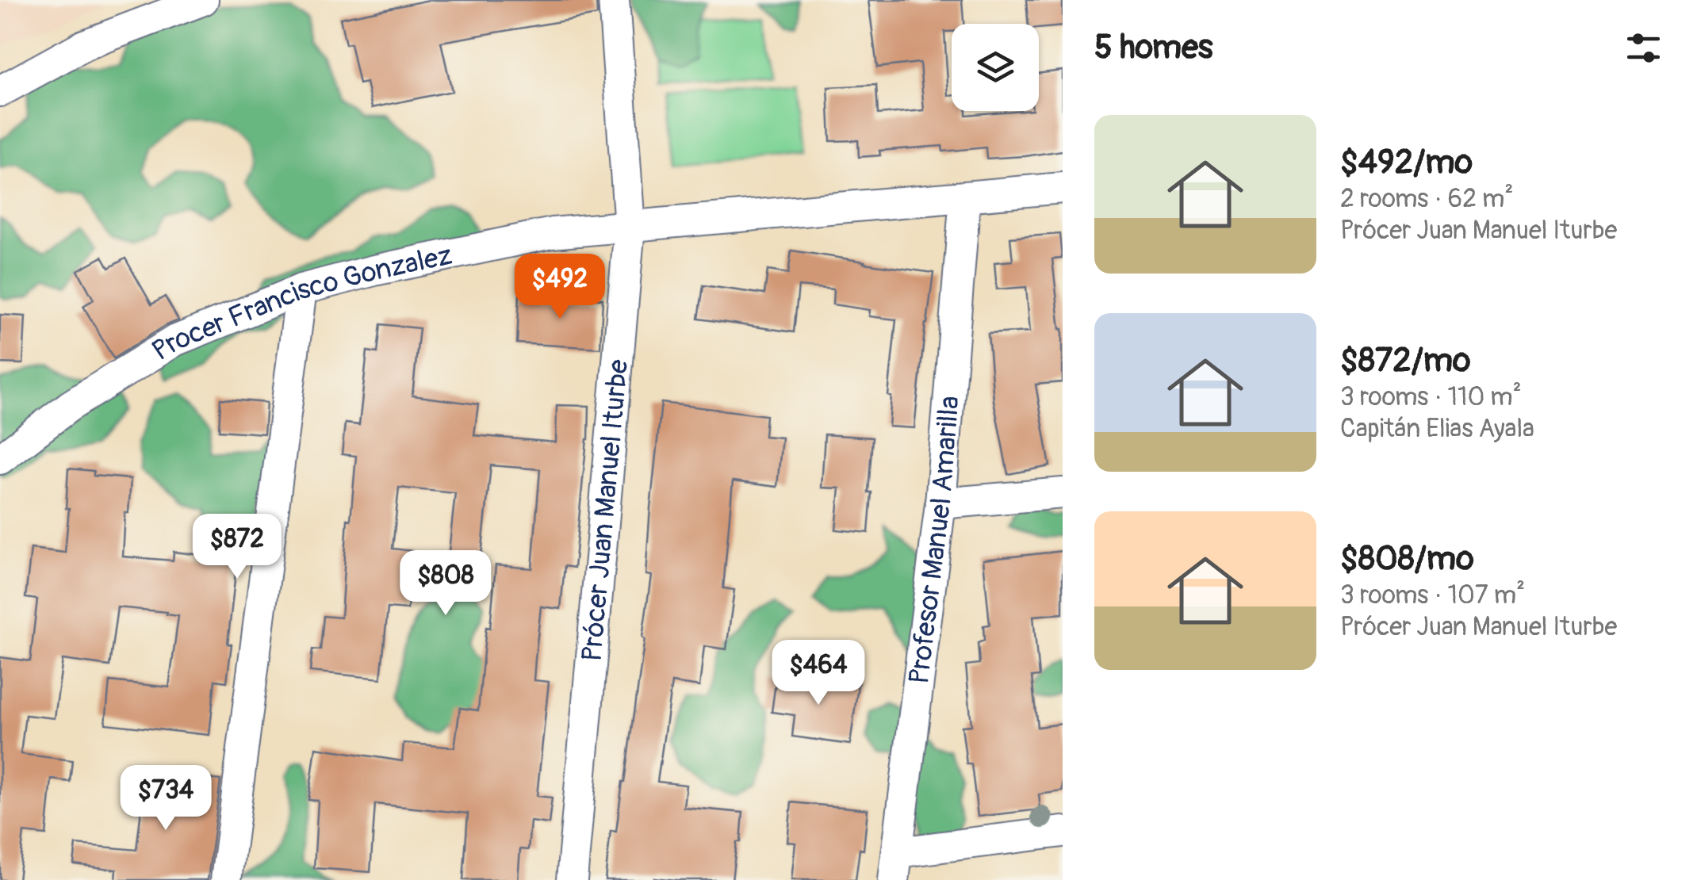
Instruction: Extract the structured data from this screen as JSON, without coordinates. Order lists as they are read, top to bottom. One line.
{"streets":{"street":["Procer Francisco Gonzalez","Prócer Juan Manuel Iturbe","Profesor Manuel Amarilla"]},"crossings":[["Procer Francisco Gonzalez","Prócer Juan Manuel Iturbe"],["Procer Francisco Gonzalez","Profesor Manuel Amarilla"]],"page":{"heading":"5 homes","list":[{"name":"$492/mo","note":"2 rooms · 62 m² · Prócer Juan Manuel Iturbe"},{"name":"$872/mo","note":"3 rooms · 110 m² · Capitán Elias Ayala"},{"name":"$808/mo","note":"3 rooms · 107 m² · Prócer Juan Manuel Iturbe"}],"price":["$492","$872","$808","$464","$734"]}}
